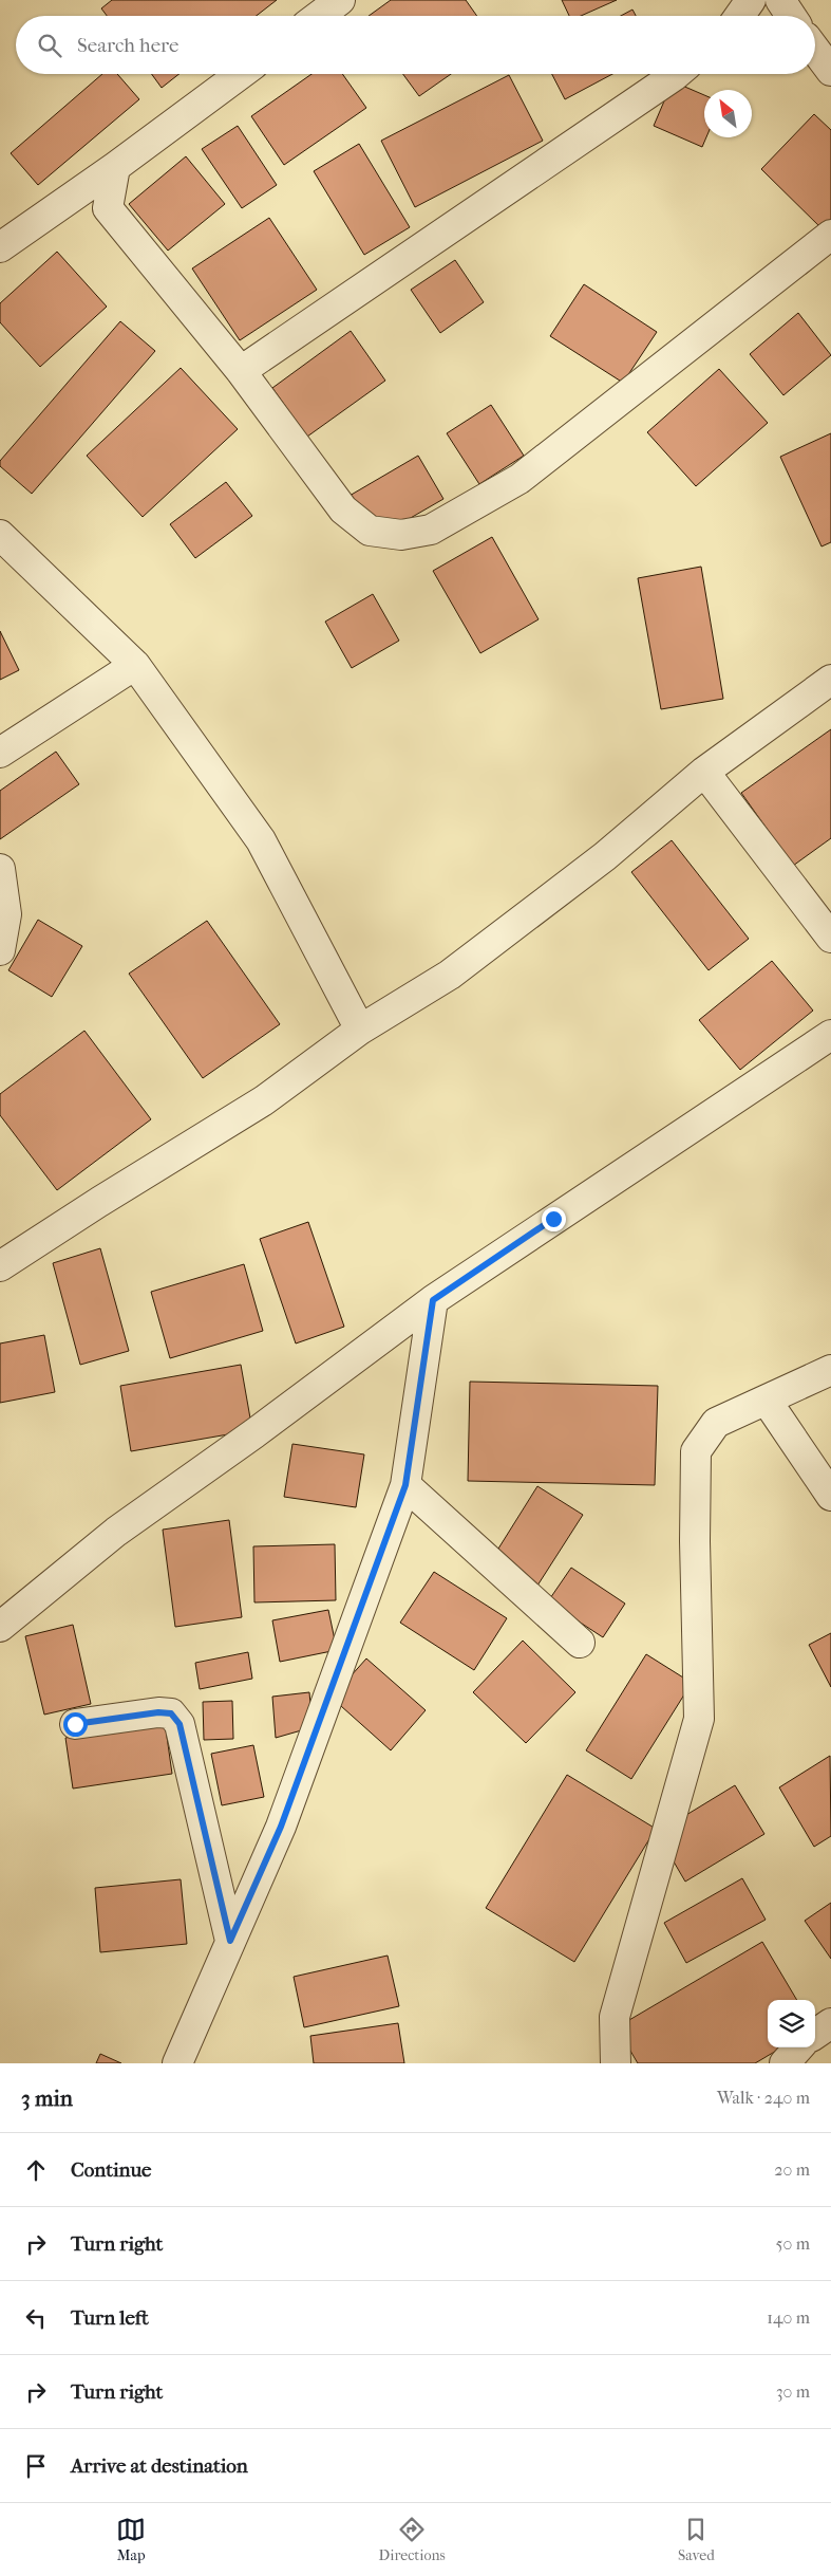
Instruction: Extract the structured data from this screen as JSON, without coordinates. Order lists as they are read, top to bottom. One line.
{"north":"top left","page":{"search":"Search here","heading":["3 min","Walk · 240 m"],"list":[["Continue","20 m"],["Turn right","50 m"],["Turn left","140 m"],["Turn right","30 m"],"Arrive at destination"],"nav":["Map","Directions","Saved"]}}
